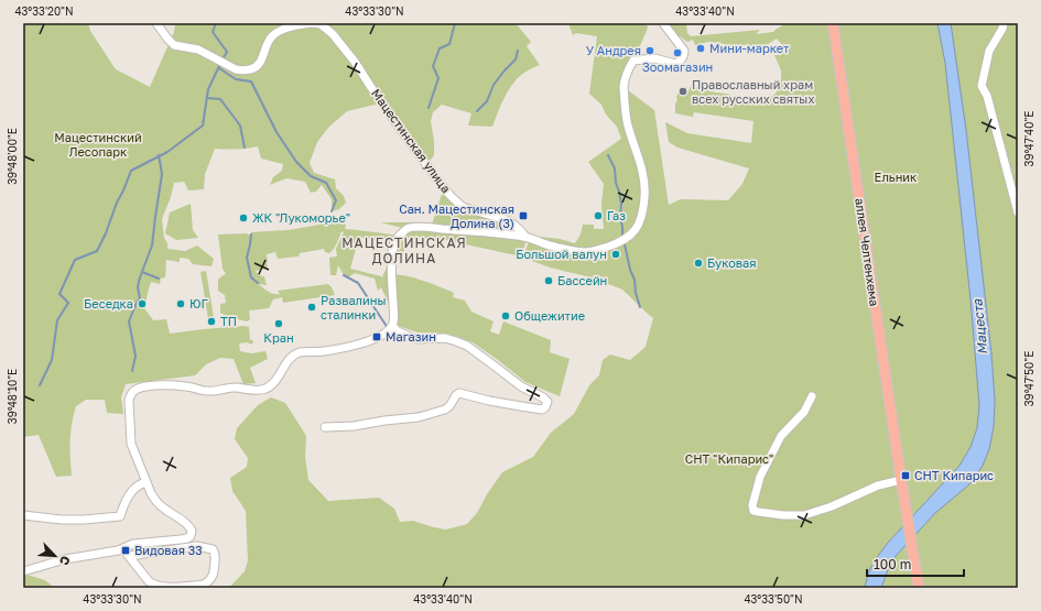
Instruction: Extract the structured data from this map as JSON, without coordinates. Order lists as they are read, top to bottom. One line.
{"streets":{"main road":["аллея Челтенхема"],"street":["Мацестинская улица"]},"districts":["МАЦЕСТИНСКАЯ ДОЛИНА"],"water":["Мацеста"],"parks":["Мацестинский Лесопарк","Ельник","СНТ \"Кипарис\""],"places":{"other":["Мини-маркет","У Андрея","Зоомагазин","Православный храм всех русских святых","Газ","ЖК \"Лукоморье\"","Большой валун","Буковая","Бассейн","Беседка","ЮГ","Развалины сталинки","Общежитие","ТП","Кран"],"transit":["Сан. Мацестинская Долина (3)","Магазин","СНТ Кипарис","Видовая 33"]},"scale_bar":"100 m","north":"bottom right","coordinates":["43°33'20\"N","43°33'30\"N","43°33'40\"N","39°47'40\"E","39°48'00\"E","39°47'50\"E","39°48'10\"E","43°33'50\"N"]}
